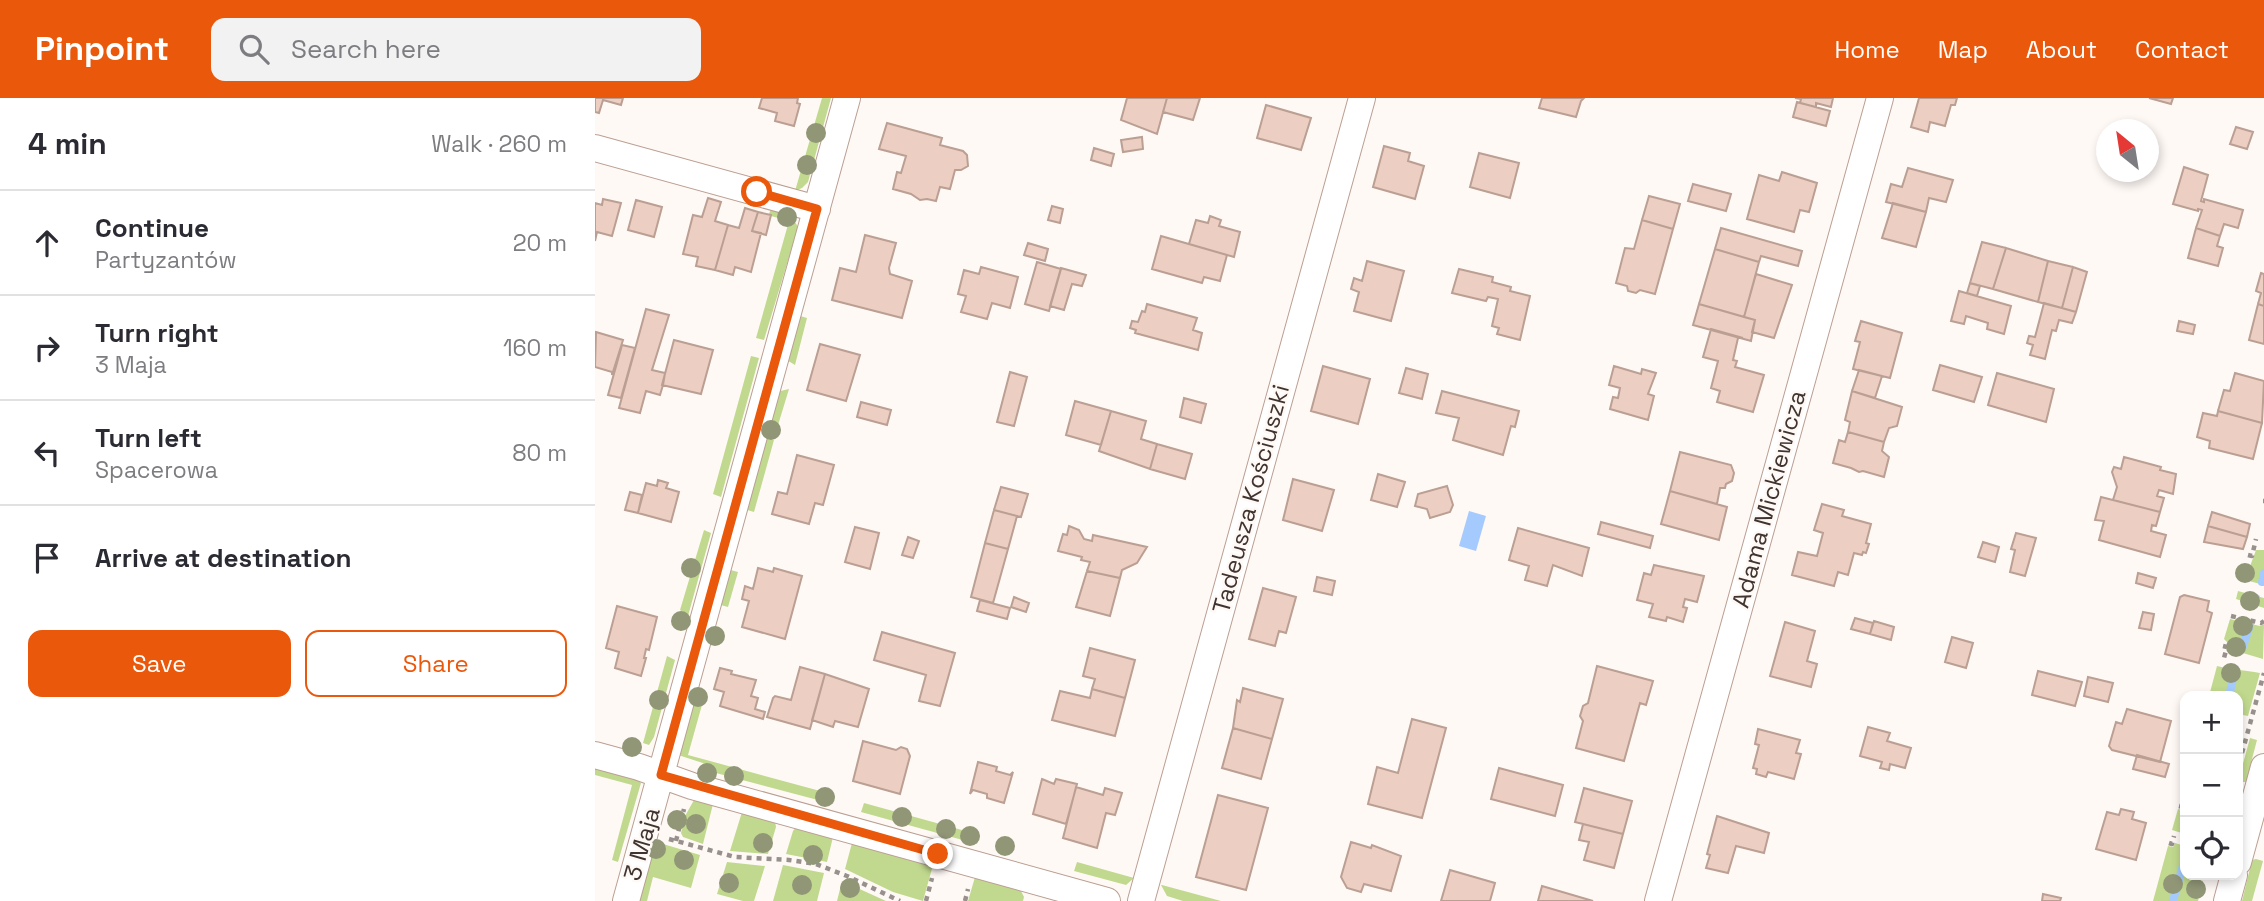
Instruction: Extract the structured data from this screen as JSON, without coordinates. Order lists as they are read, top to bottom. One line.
{"streets":{"street":["Tadeusza Kościuszki","Adama Mickiewicza","3 Maja"]},"north":"top left","page":{"header":"Pinpoint","search":"Search here","nav":["Home","Map","About","Contact"],"heading":["4 min","Walk · 260 m"],"list":[["Continue","Partyzantów","20 m"],["Turn right","3 Maja","160 m"],["Turn left","Spacerowa","80 m"],"Arrive at destination"],"buttons":["Save","Share"],"map_buttons":["+","−"]}}
